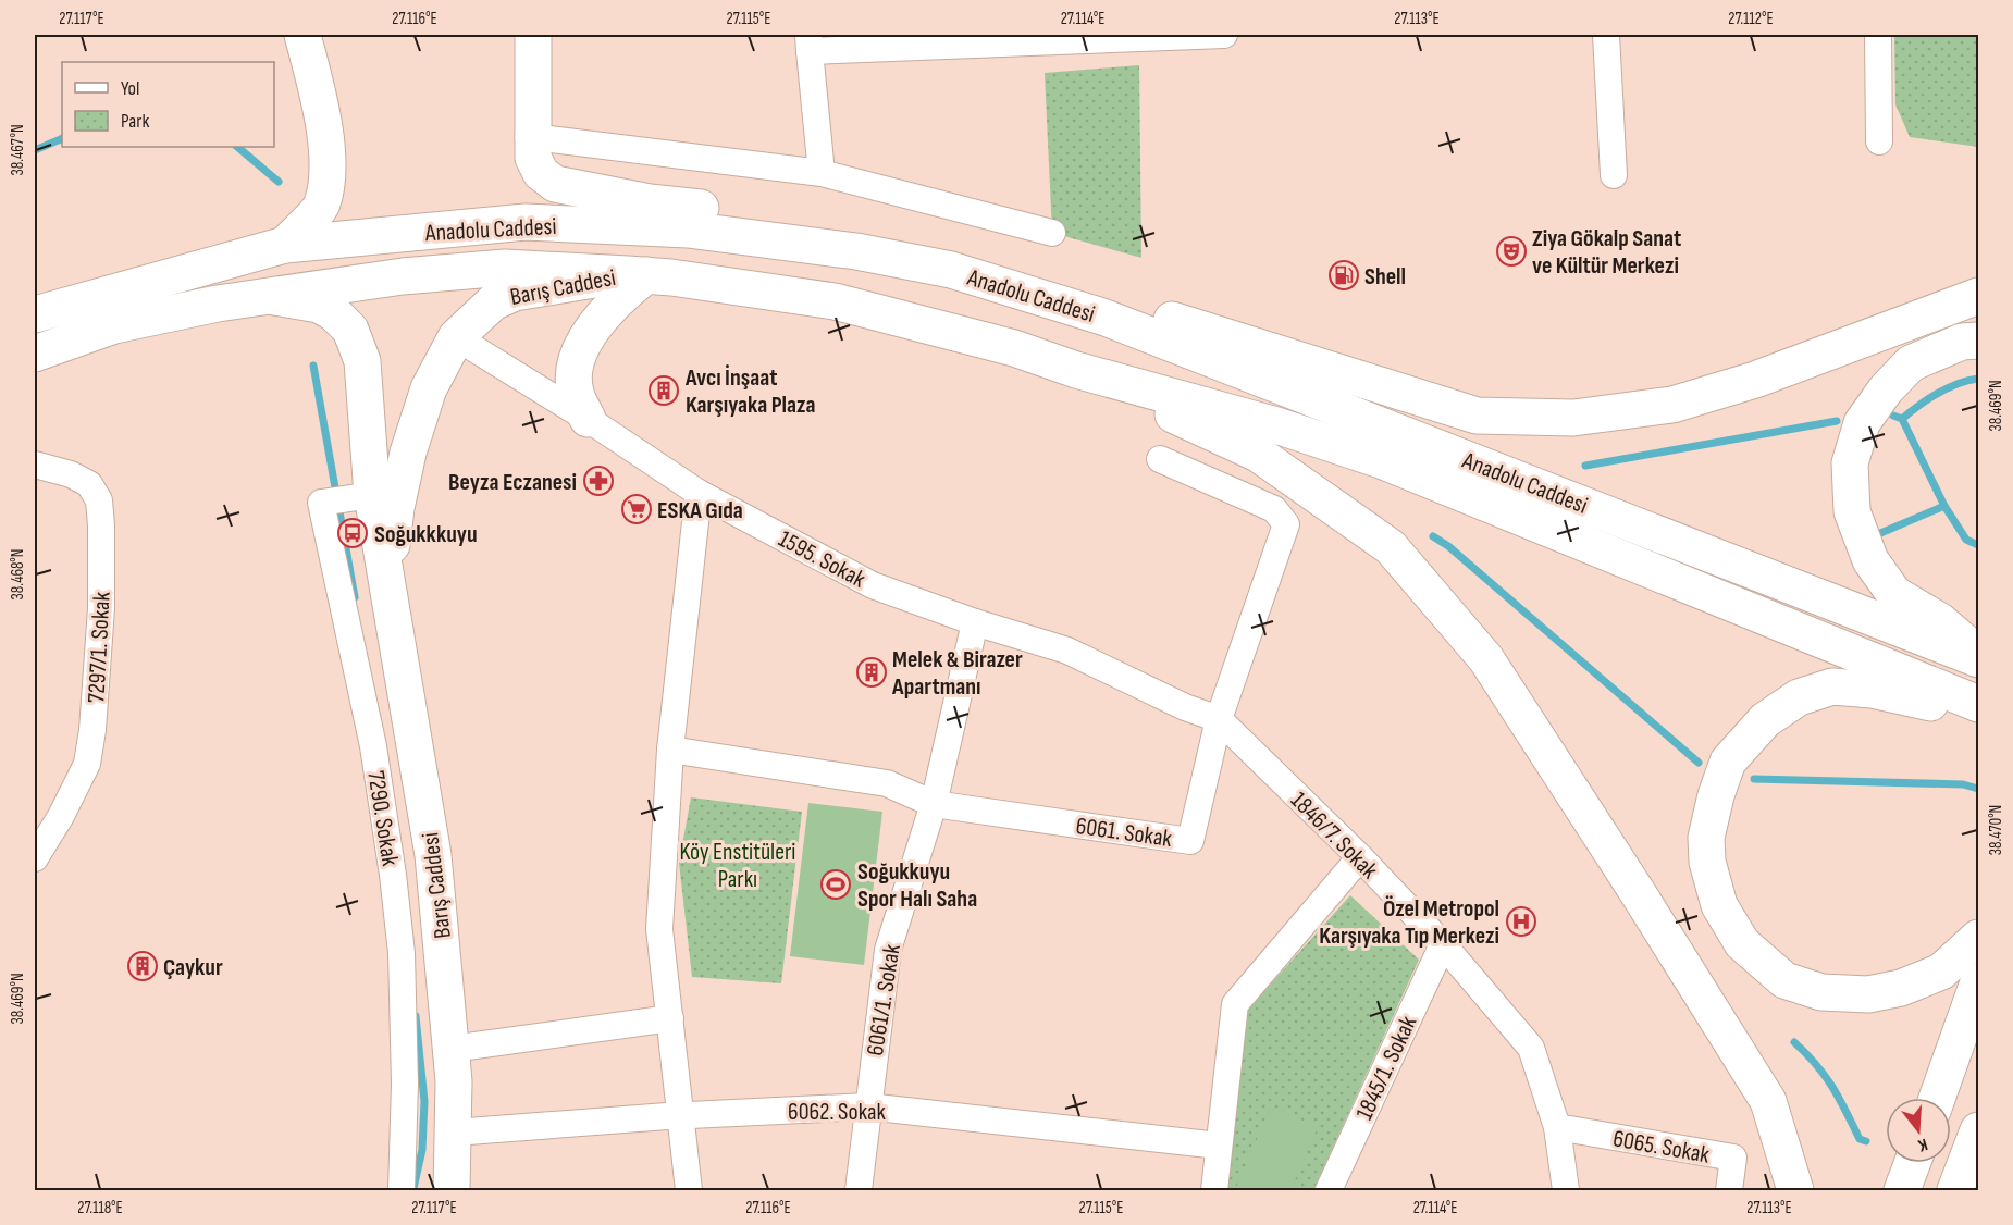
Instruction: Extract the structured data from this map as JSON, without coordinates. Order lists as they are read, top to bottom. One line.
{"streets":{"main road":["Anadolu Caddesi","Barış Caddesi"],"street":["1595. Sokak","7297/1. Sokak","7290. Sokak","6061. Sokak","1846/7. Sokak","6061/1. Sokak","1845/1. Sokak","6062. Sokak","6065. Sokak"]},"crossings":[["Anadolu Caddesi","Barış Caddesi"],["Barış Caddesi","1595. Sokak"],["Barış Caddesi","7290. Sokak"],["Barış Caddesi","6062. Sokak"],["1595. Sokak","6061. Sokak"],["1595. Sokak","1846/7. Sokak"],["1595. Sokak","6061/1. Sokak"],["6061. Sokak","1846/7. Sokak"],["6061. Sokak","6061/1. Sokak"],["1846/7. Sokak","1845/1. Sokak"],["1846/7. Sokak","6065. Sokak"],["6061/1. Sokak","6062. Sokak"]],"parks":["Köy Enstitüleri Parkı"],"places":{"theatre":["Ziya Gökalp Sanat ve Kültür Merkezi"],"fuel station":["Shell"],"building":["Avcı İnşaat Karşıyaka Plaza","Melek & Birazer Apartmanı","Çaykur"],"pharmacy":["Beyza Eczanesi"],"supermarket":["ESKA Gıda"],"bus stop":["Soğukkkuyu"],"sports":["Soğukkuyu Spor Halı Saha"],"hospital":["Özel Metropol Karşıyaka Tıp Merkezi"]},"legend":["Yol","Park"],"north":"bottom","coordinates":["27.117°E","27.116°E","27.115°E","27.114°E","27.113°E","27.112°E","38.467°N","38.469°N","38.468°N","38.470°N","27.118°E"]}
